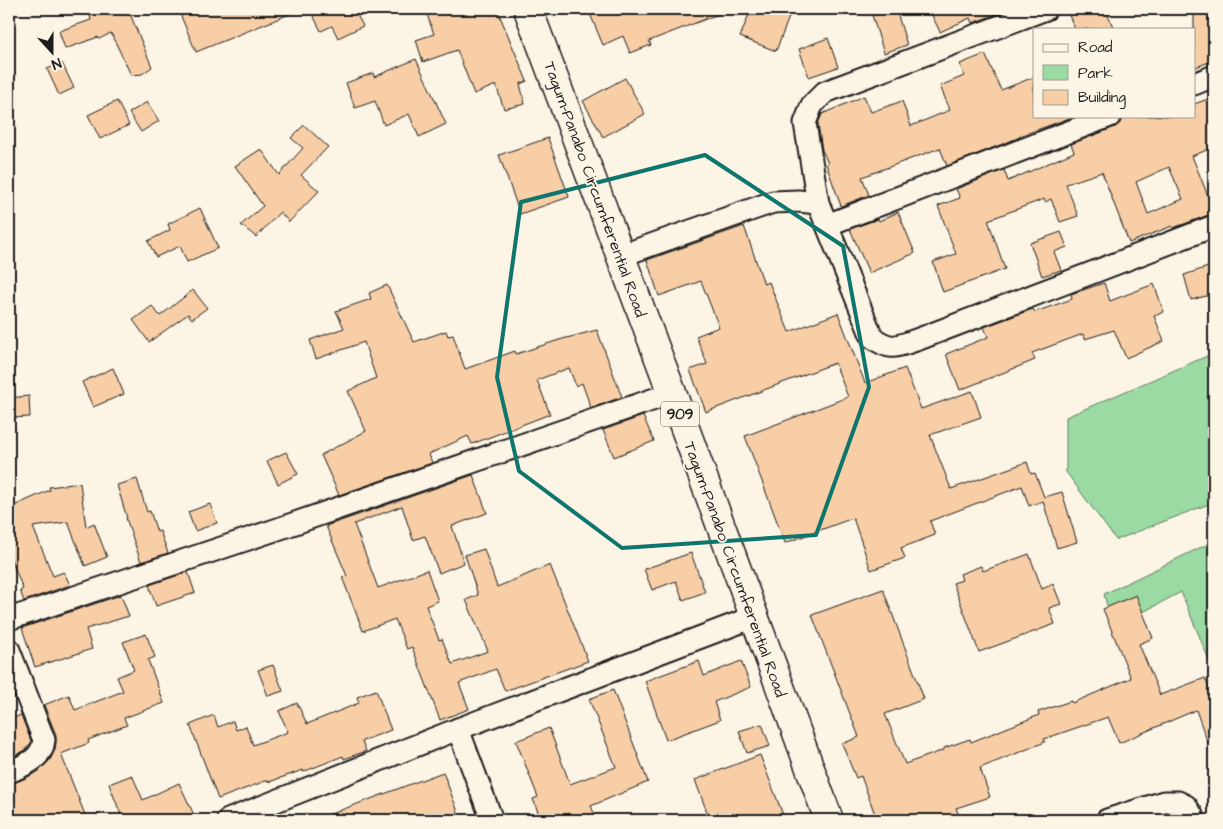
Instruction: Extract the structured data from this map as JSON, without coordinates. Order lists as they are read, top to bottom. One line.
{"streets":{"main road":["Tagum-Panabo Circumferential Road","909"]},"legend":["Road","Park","Building"],"north":"bottom"}
